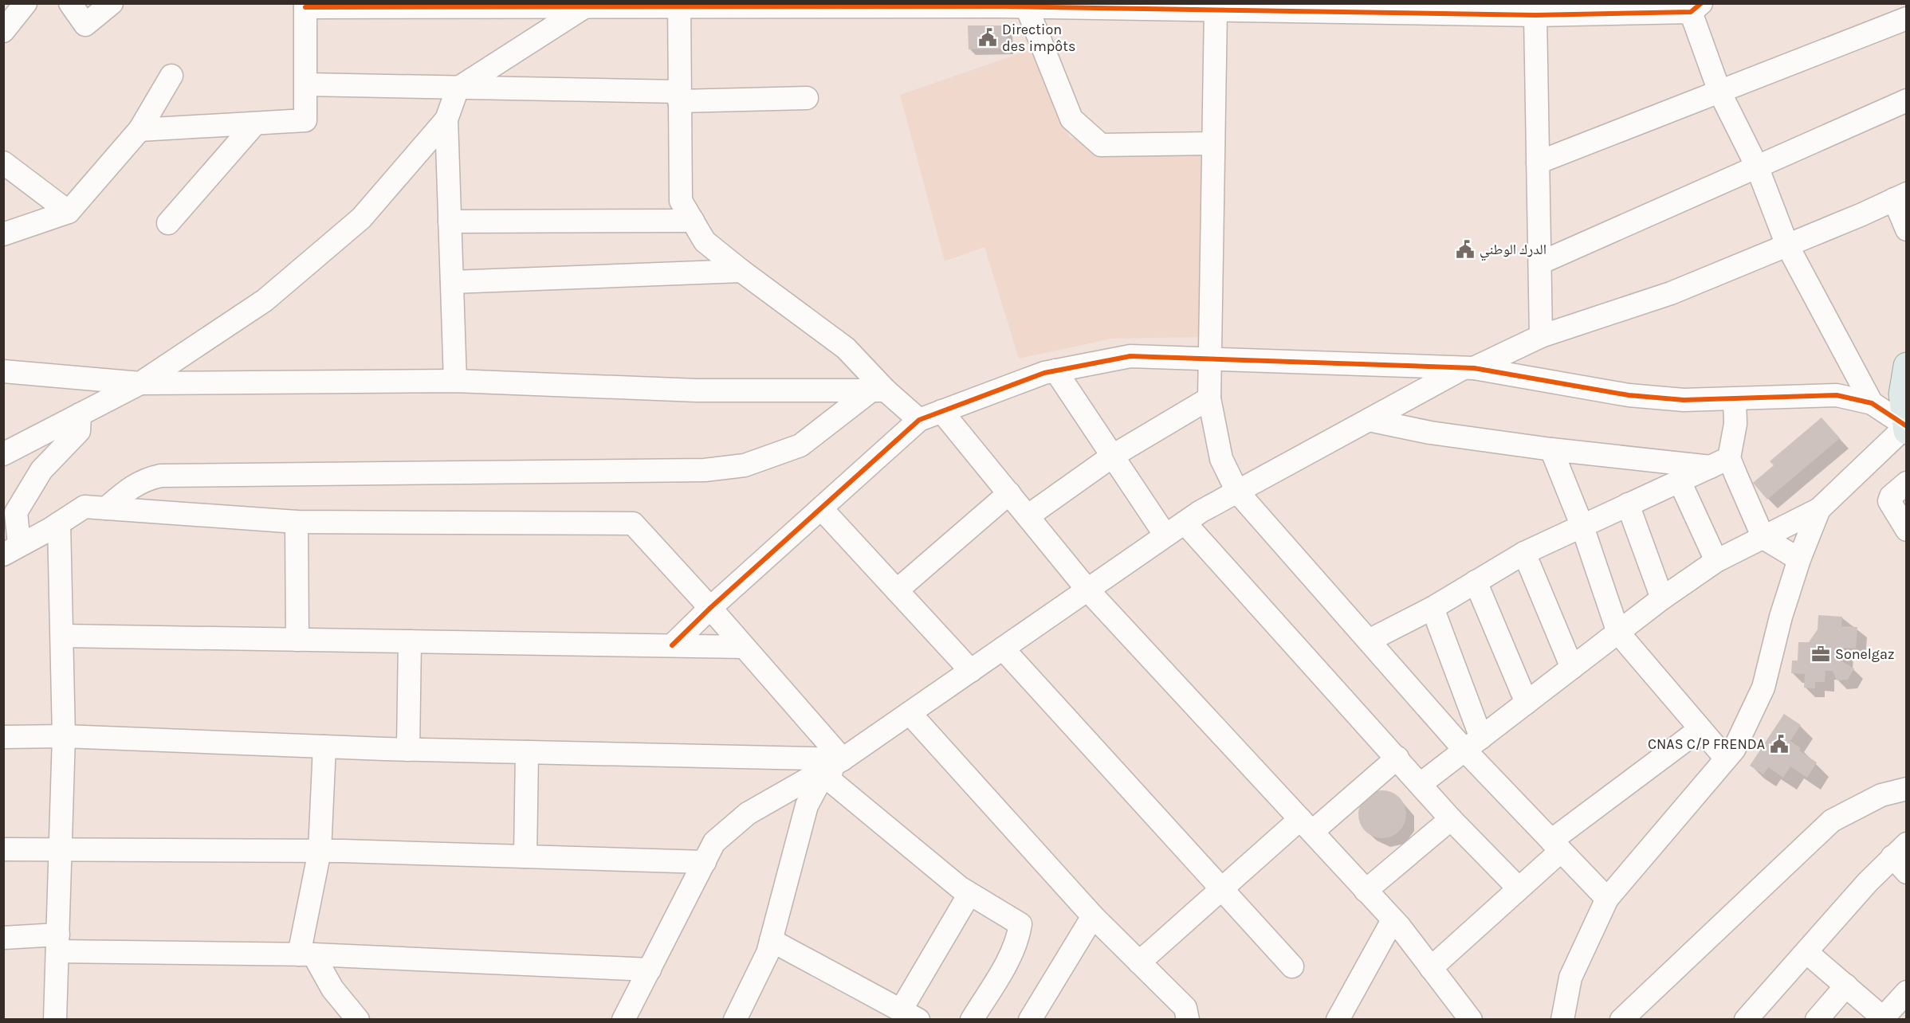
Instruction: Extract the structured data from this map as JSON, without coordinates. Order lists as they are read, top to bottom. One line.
{"places":{"public building":["Direction des impôts","الدرك الوطني","CNAS C/P FRENDA"],"office":["Sonelgaz"]}}
